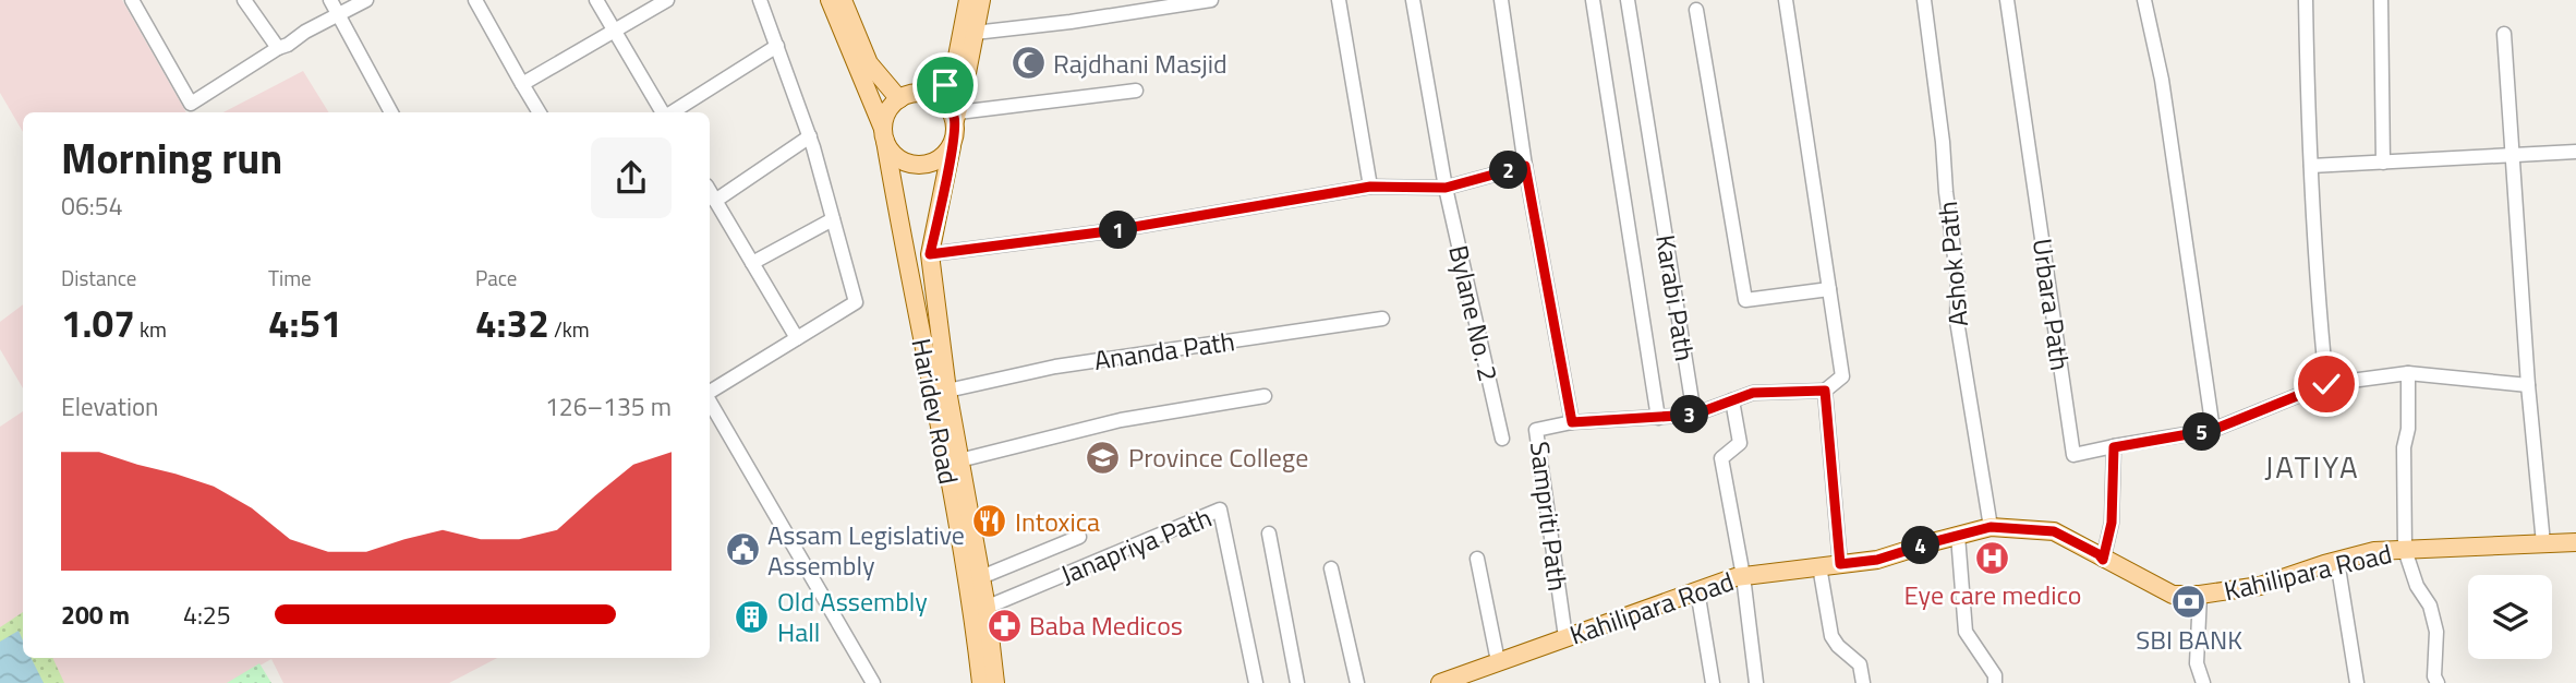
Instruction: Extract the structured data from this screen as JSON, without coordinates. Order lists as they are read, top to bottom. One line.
{"streets":{"main road":["Haridev Road","Kahilipara Road"],"street":["Ashok Path","Karabi Path","Urbara Path","Bylane No. 2","Ananda Path","Sampriti Path","Janapriya Path"]},"crossings":[["Ashok Path","Kahilipara Road"],["Ananda Path","Haridev Road"],["Haridev Road","Janapriya Path"],["Sampriti Path","Kahilipara Road"]],"districts":["JATIYA"],"places":{"mosque":["Rajdhani Masjid"],"school or university":["Province College"],"restaurant":["Intoxica"],"public building":["Assam Legislative Assembly"],"hospital":["Eye care medico"],"bank":["SBI BANK"],"building":["Old Assembly Hall"],"pharmacy":["Baba Medicos"]},"page":{"heading":["Morning run","06:54"],"pins":["2","1","3","5","4"],"stats":[["Distance","1.07 km"],["Time","4:51"],["Pace","4:32 /km"]],"chart":["Elevation","126–135 m"],"list":[{"name":"200 m","note":"4:25"}]}}
